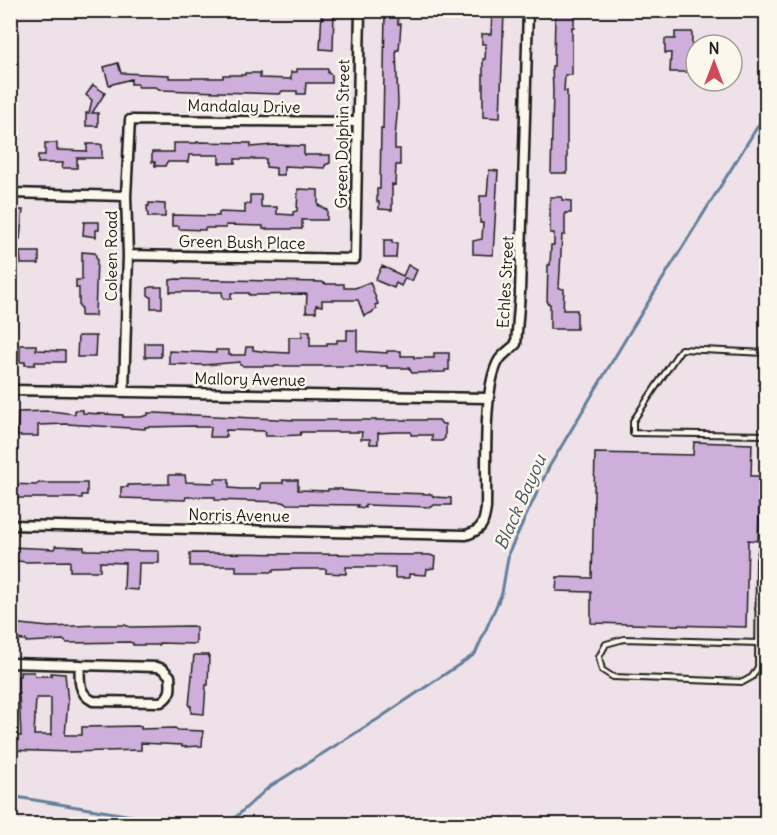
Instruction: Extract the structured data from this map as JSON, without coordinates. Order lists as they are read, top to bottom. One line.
{"streets":{"street":["Mandalay Drive","Green Dolphin Street","Green Bush Place","Coleen Road","Echles Street","Mallory Avenue","Norris Avenue"]},"crossings":[["Mandalay Drive","Green Dolphin Street"],["Mandalay Drive","Coleen Road"],["Green Dolphin Street","Green Bush Place"],["Green Bush Place","Coleen Road"],["Coleen Road","Mallory Avenue"],["Echles Street","Mallory Avenue"],["Echles Street","Norris Avenue"]],"water":["Black Bayou"],"north":"top"}
